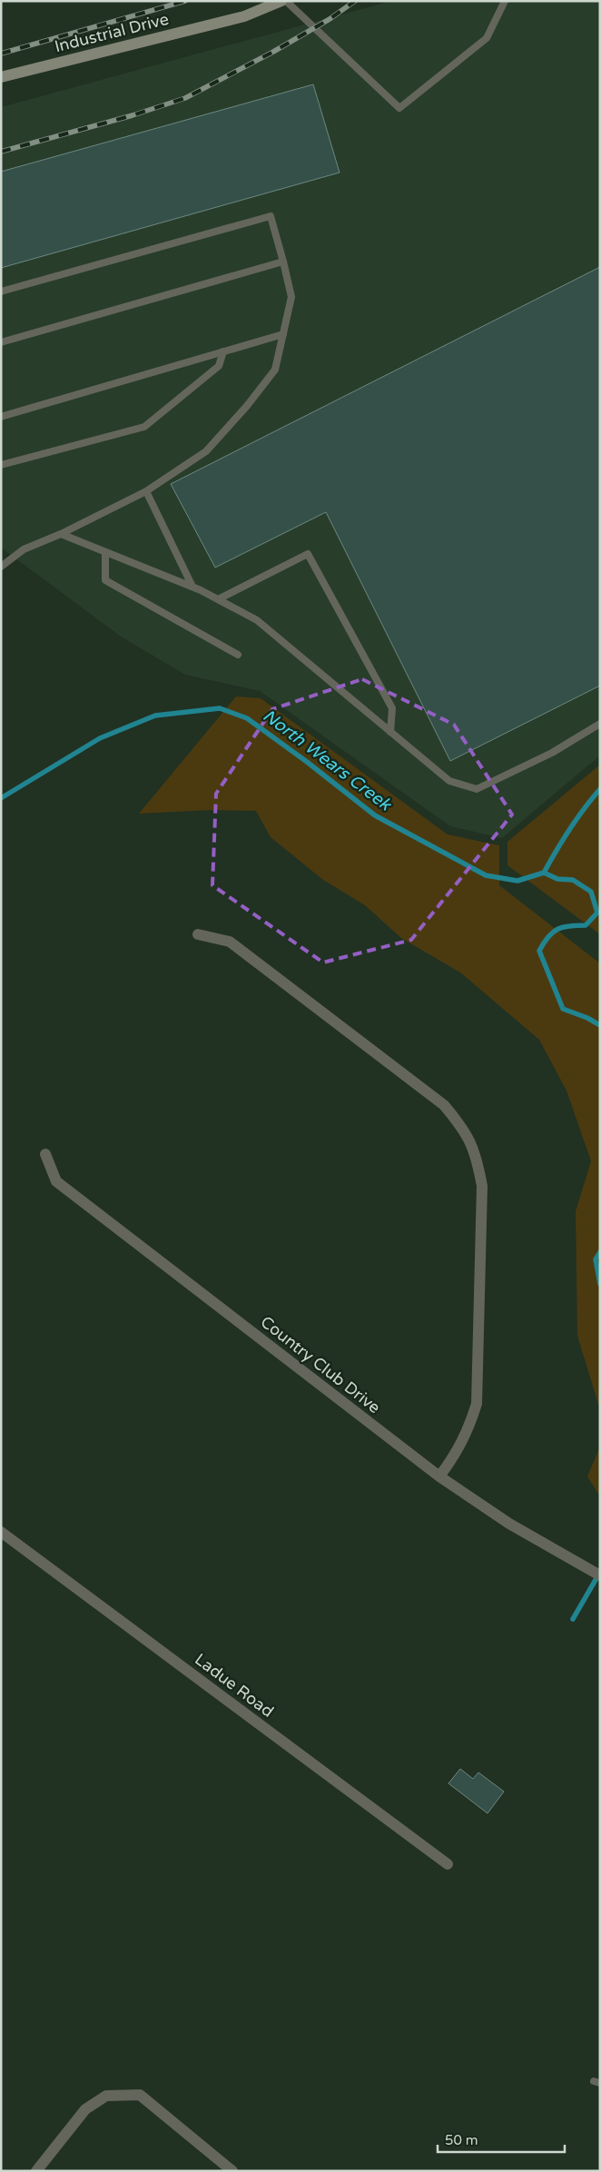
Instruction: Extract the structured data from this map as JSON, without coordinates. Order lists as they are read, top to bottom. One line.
{"streets":{"main road":["Industrial Drive"],"street":["Country Club Drive","Ladue Road"]},"water":["North Wears Creek"],"scale_bar":"50 m"}
